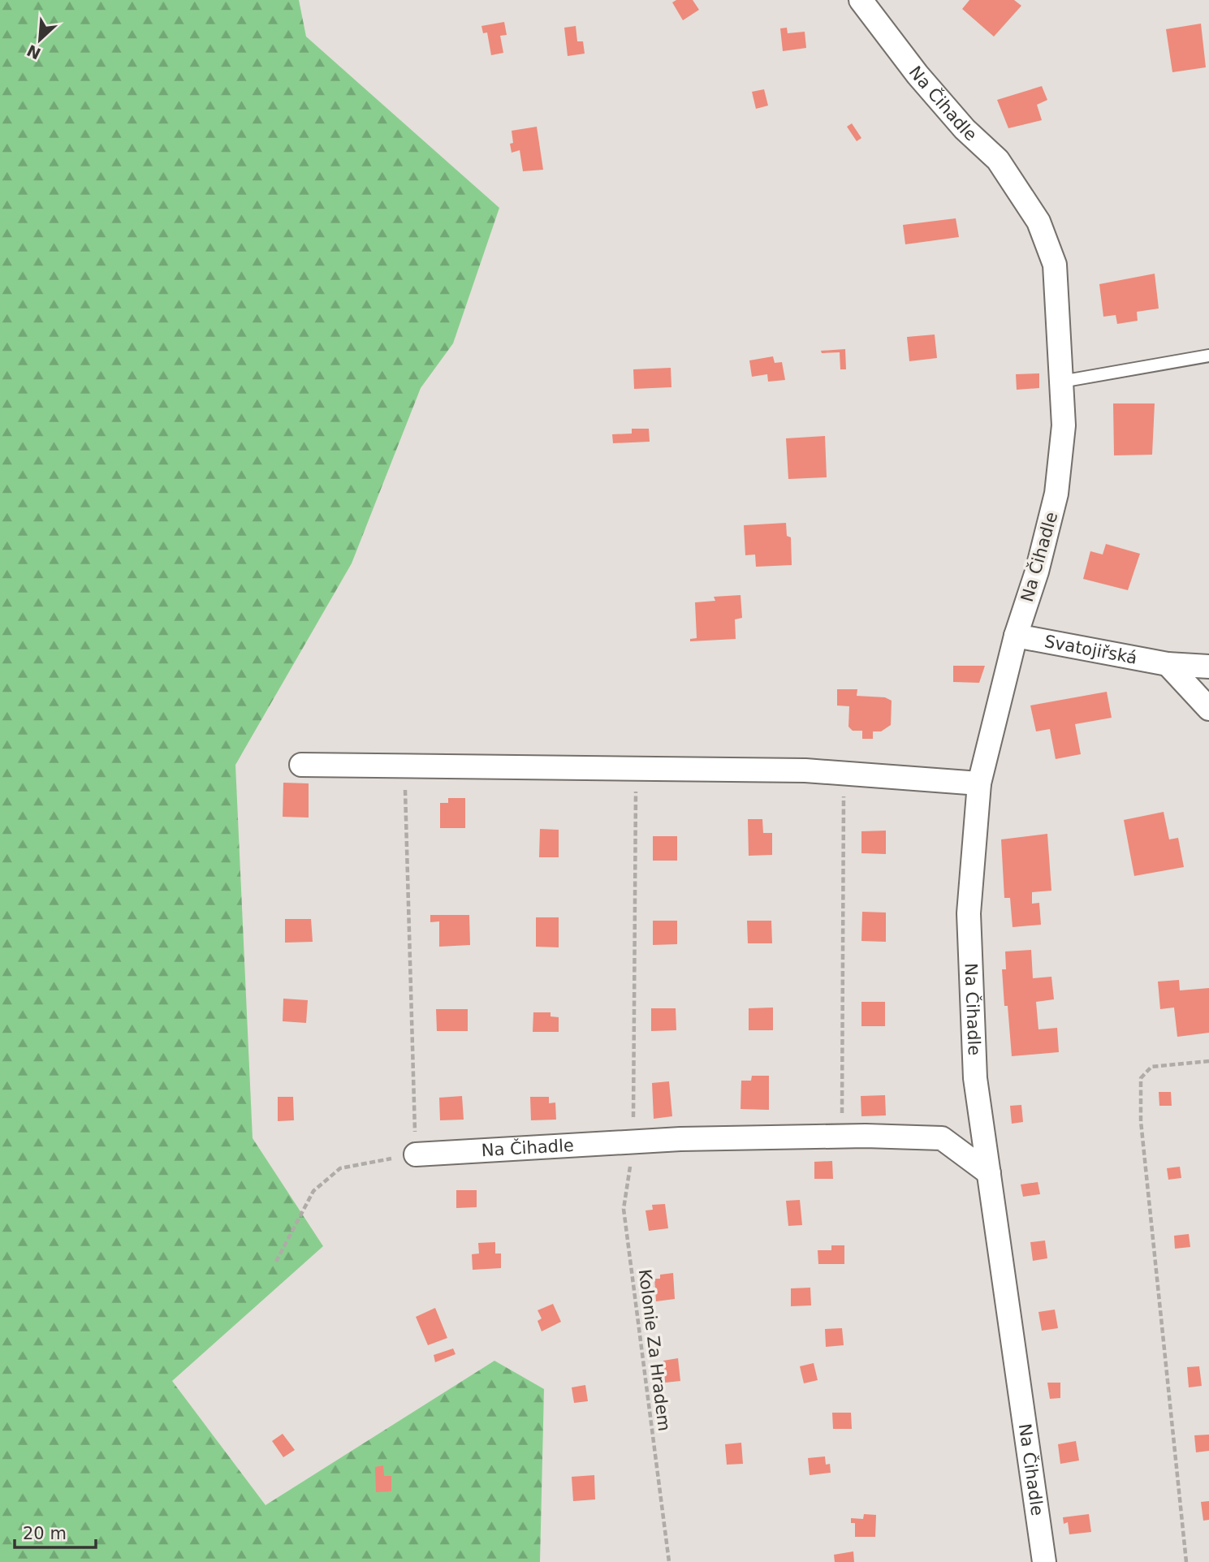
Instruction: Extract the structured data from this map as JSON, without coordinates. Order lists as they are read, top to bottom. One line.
{"streets":{"street":["Na Čihadle","Svatojiřská"],"path":["Kolonie Za Hradem"]},"crossings":[["Na Čihadle","Svatojiřská"],["Na Čihadle","Kolonie Za Hradem"]],"scale_bar":"20 m","north":"bottom left"}
